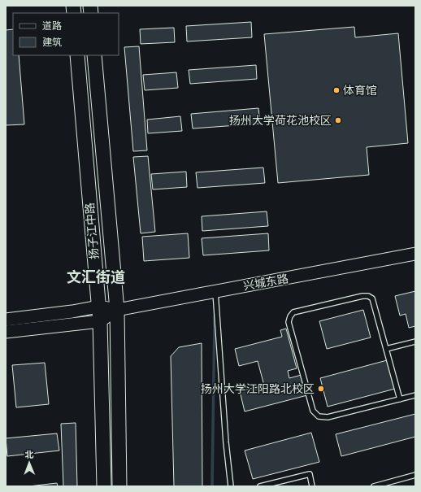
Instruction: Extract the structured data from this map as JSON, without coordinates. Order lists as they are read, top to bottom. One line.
{"streets":{"main road":["扬子江中路"],"street":["兴城东路"]},"crossings":[["扬子江中路","兴城东路"]],"districts":["文汇街道"],"places":["体育馆","扬州大学荷花池校区","扬州大学江阳路北校区"],"legend":["道路","建筑"],"north":"top"}
